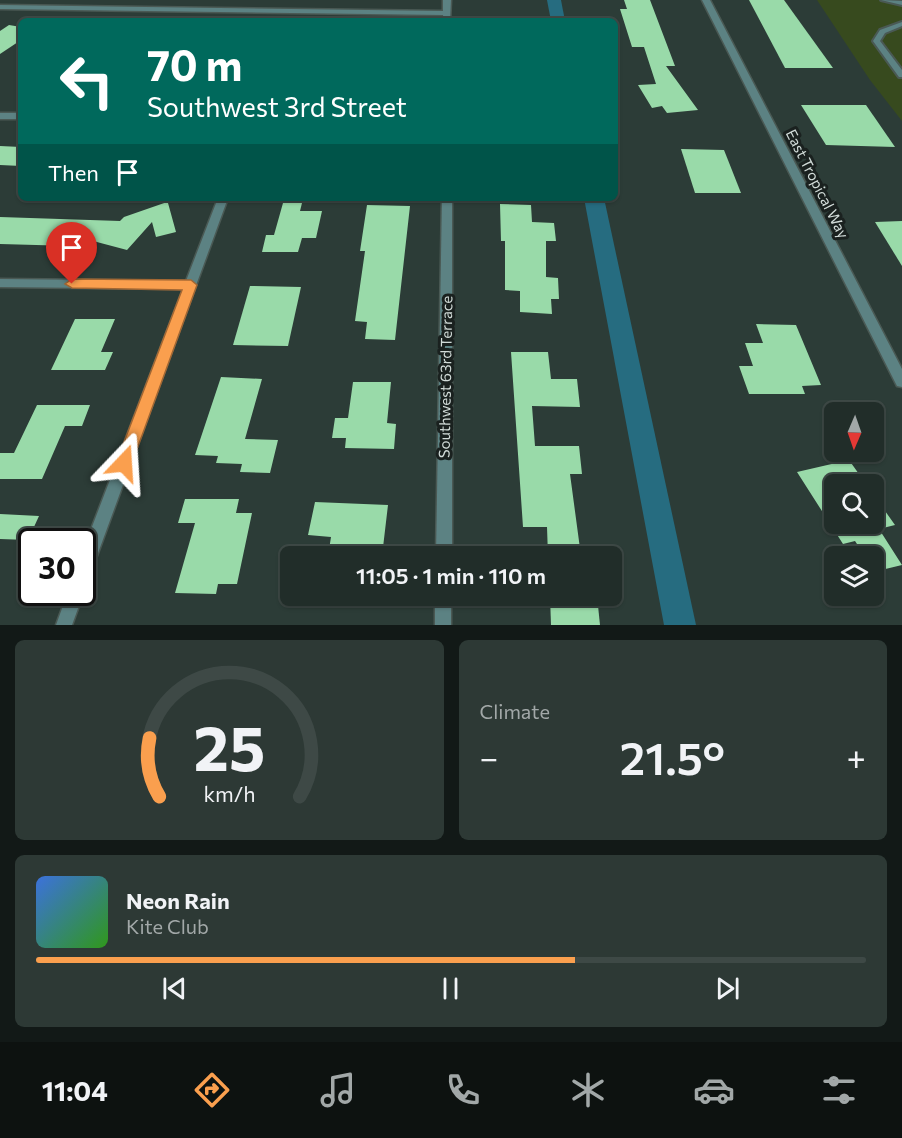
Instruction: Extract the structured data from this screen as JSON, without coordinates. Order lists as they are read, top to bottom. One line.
{"streets":{"street":["East Tropical Way","Southwest 63rd Terrace"]},"north":"bottom","page":{"turn":["70 m","Southwest 3rd Street"],"then":"Then","limit":"30","trip":"11:05 · 1 min · 110 m","tile":"Climate","heat":["−","21.5°","+"],"song":["Neon Rain","Kite Club"],"tabs":"11:04","gauge":["25","km/h"]}}
